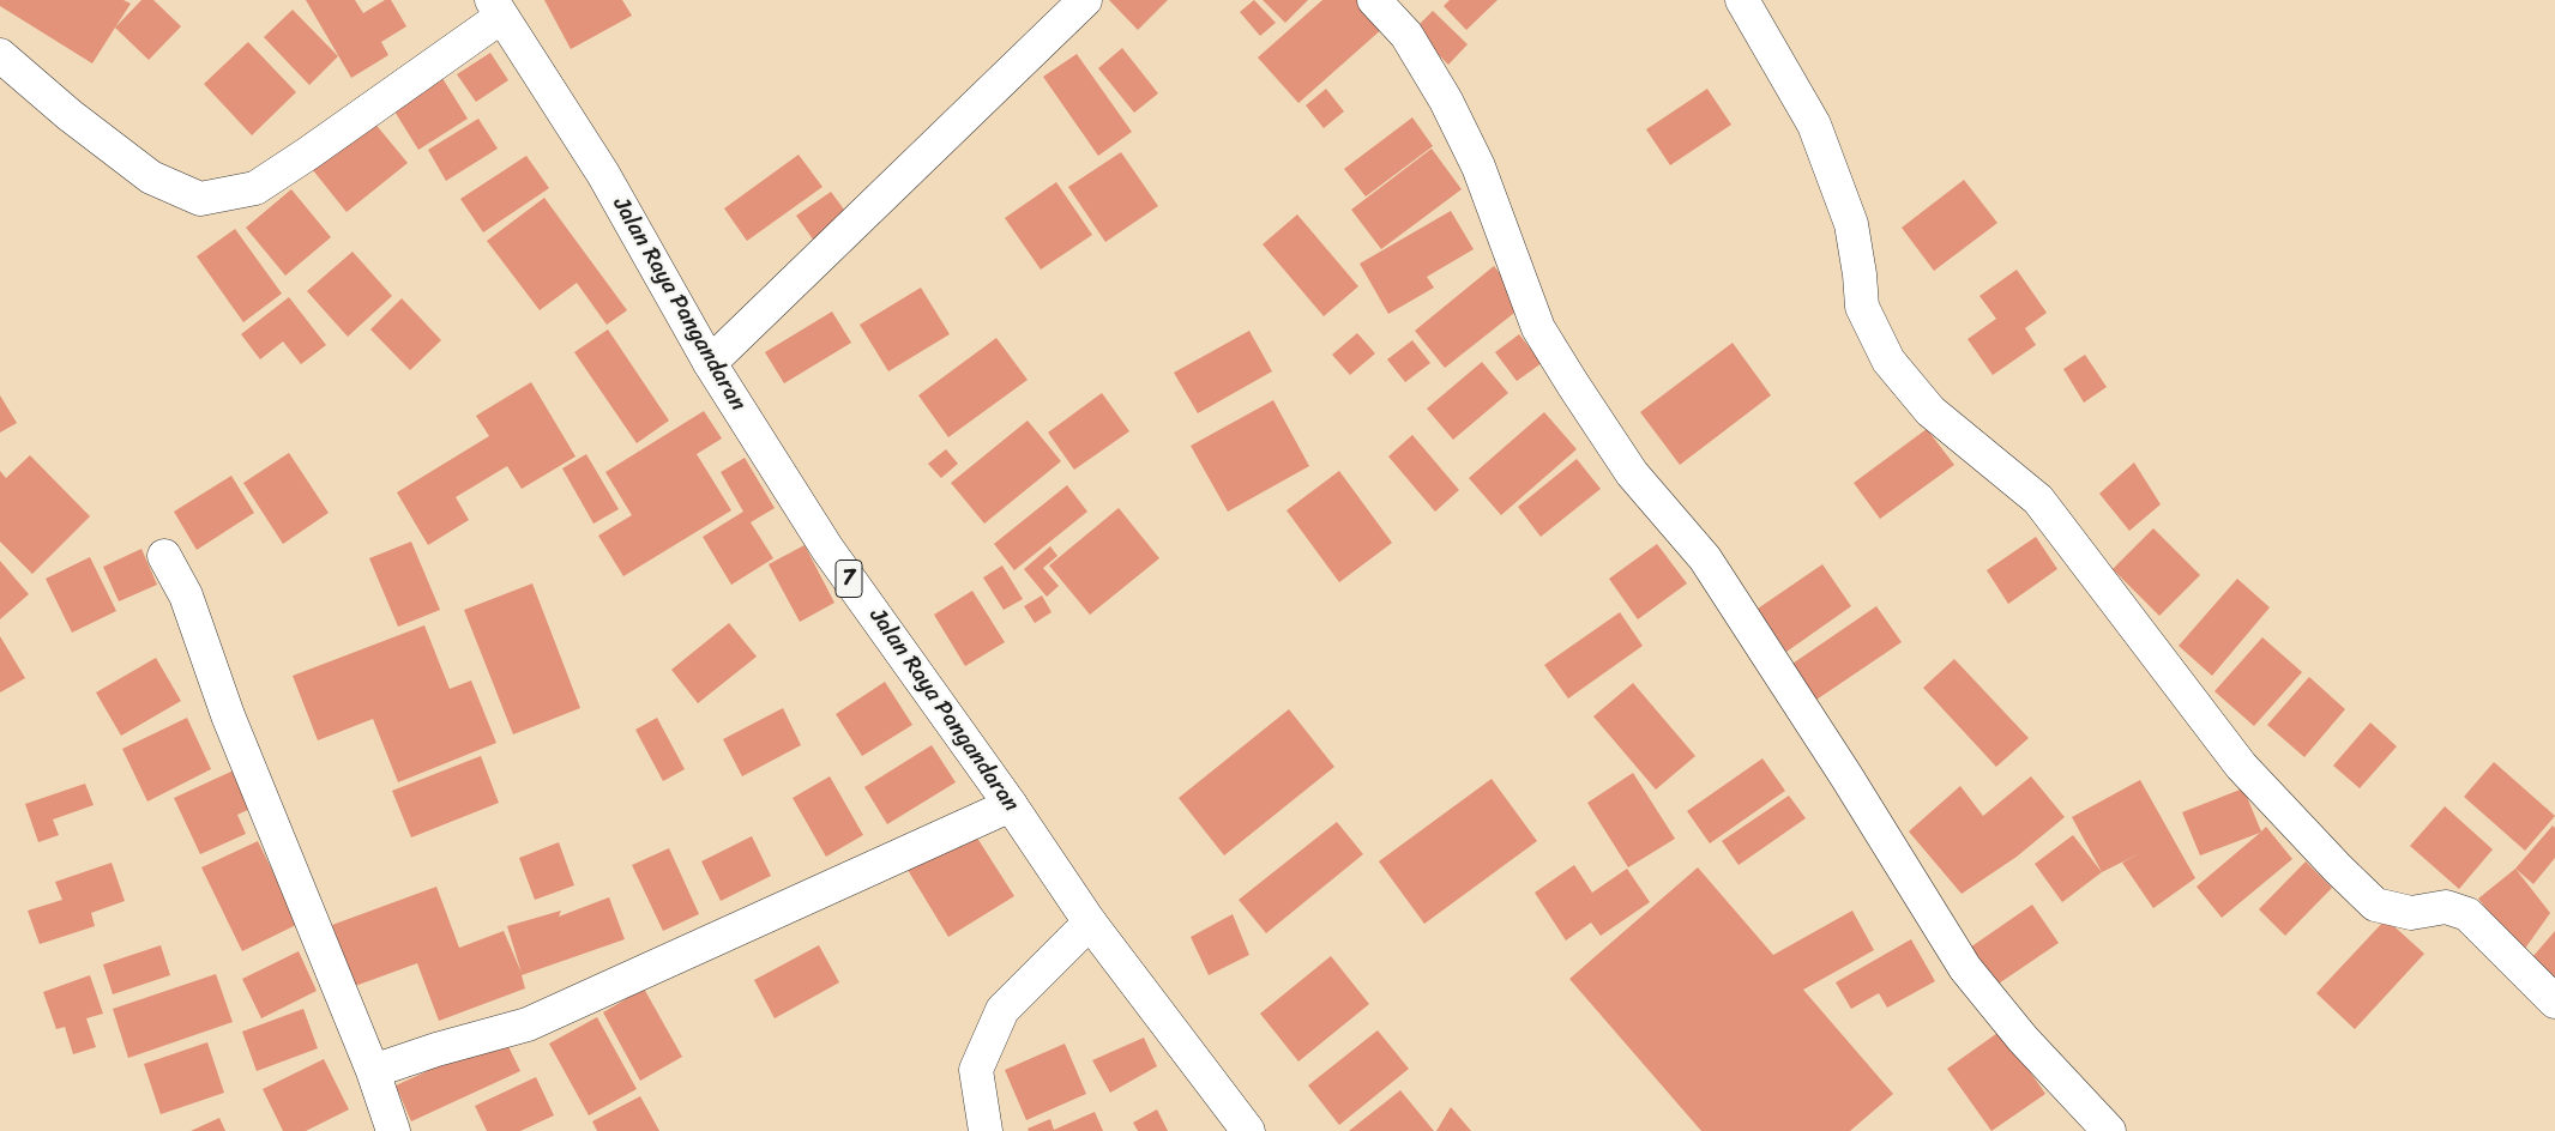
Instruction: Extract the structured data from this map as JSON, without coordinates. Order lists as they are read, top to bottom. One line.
{"streets":{"main road":["Jalan Raya Pangandaran","7"]}}
